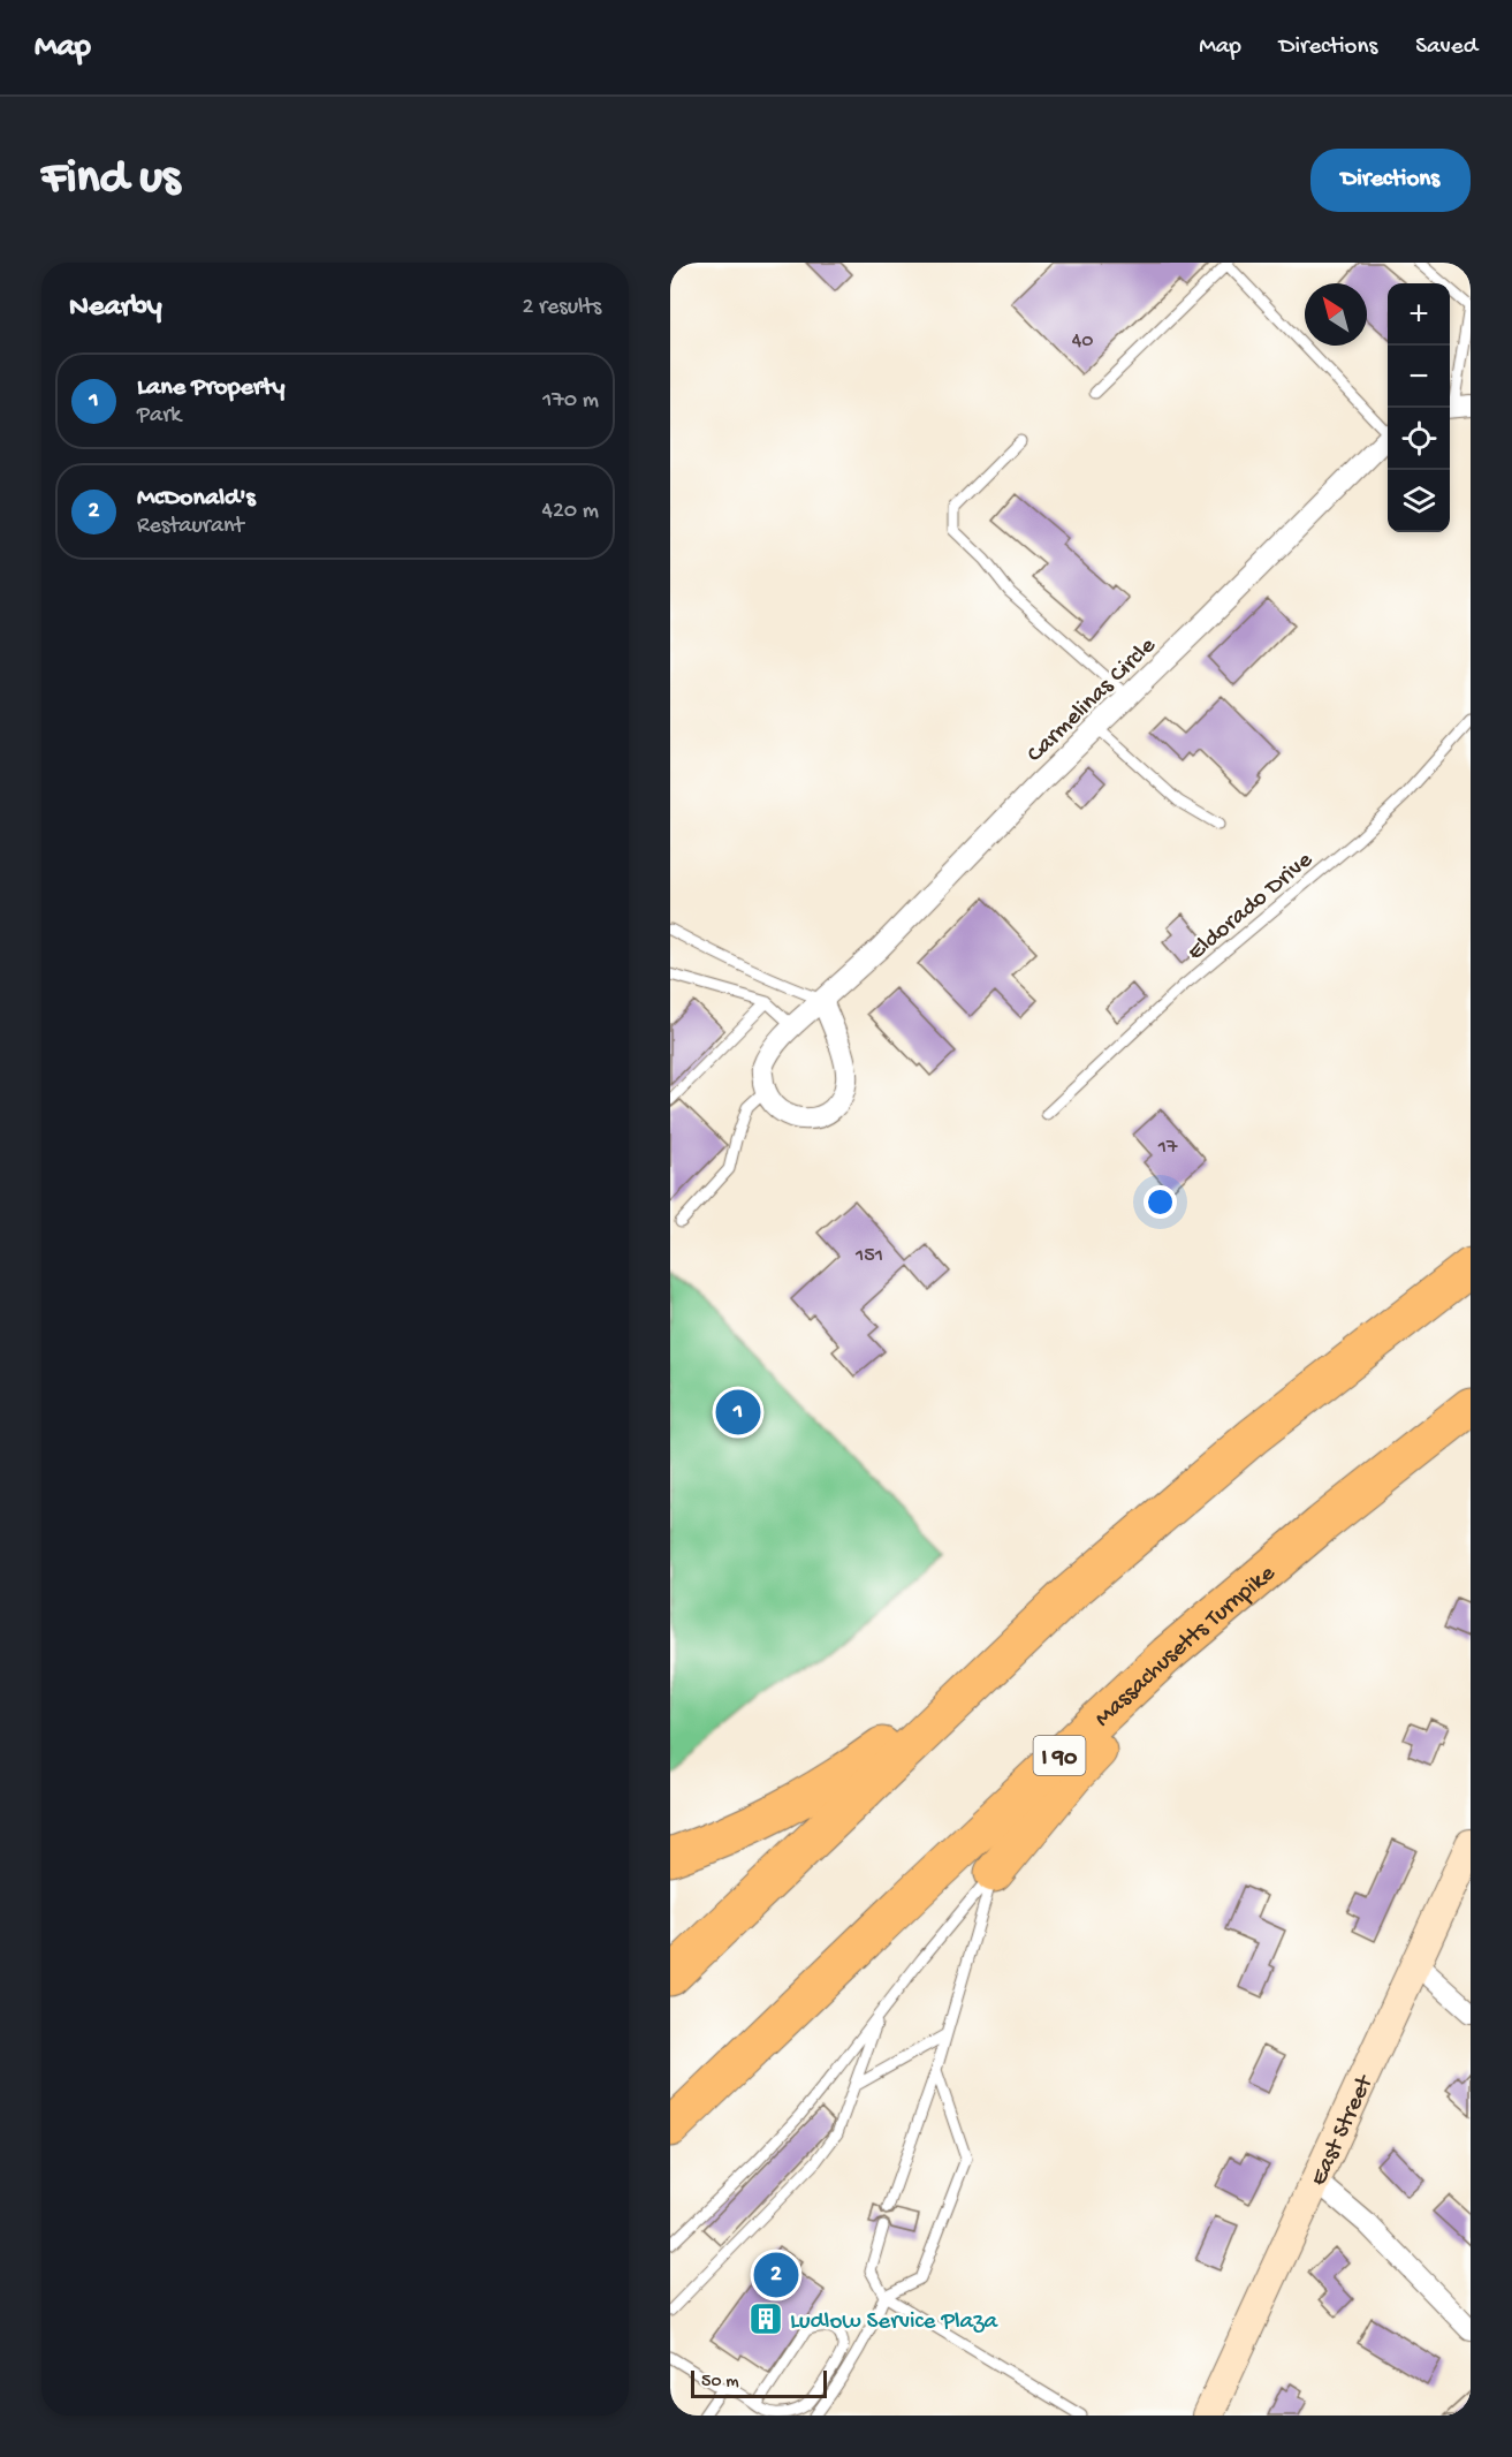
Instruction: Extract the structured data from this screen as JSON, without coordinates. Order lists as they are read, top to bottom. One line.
{"streets":{"highway":["Massachusetts Turnpike","I 90"],"main road":["East Street"],"street":["Carmelinas Circle"],"lane":["Eldorado Drive"]},"places":{"building":["Ludlow Service Plaza"]},"house_numbers":["40","17","151"],"scale_bar":"50 m","north":"top left","page":{"header":"Map","nav":["Map","Directions","Saved"],"buttons":"Directions","title":"Find us","heading":["Nearby","2 results"],"map_buttons":["+","−"],"list":[{"mark":"1","name":"Lane Property","note":"Park","value":"170 m"},{"mark":"2","name":"McDonald's","note":"Restaurant","value":"420 m"}],"pins":["1","2"],"scale":"50 m"}}
